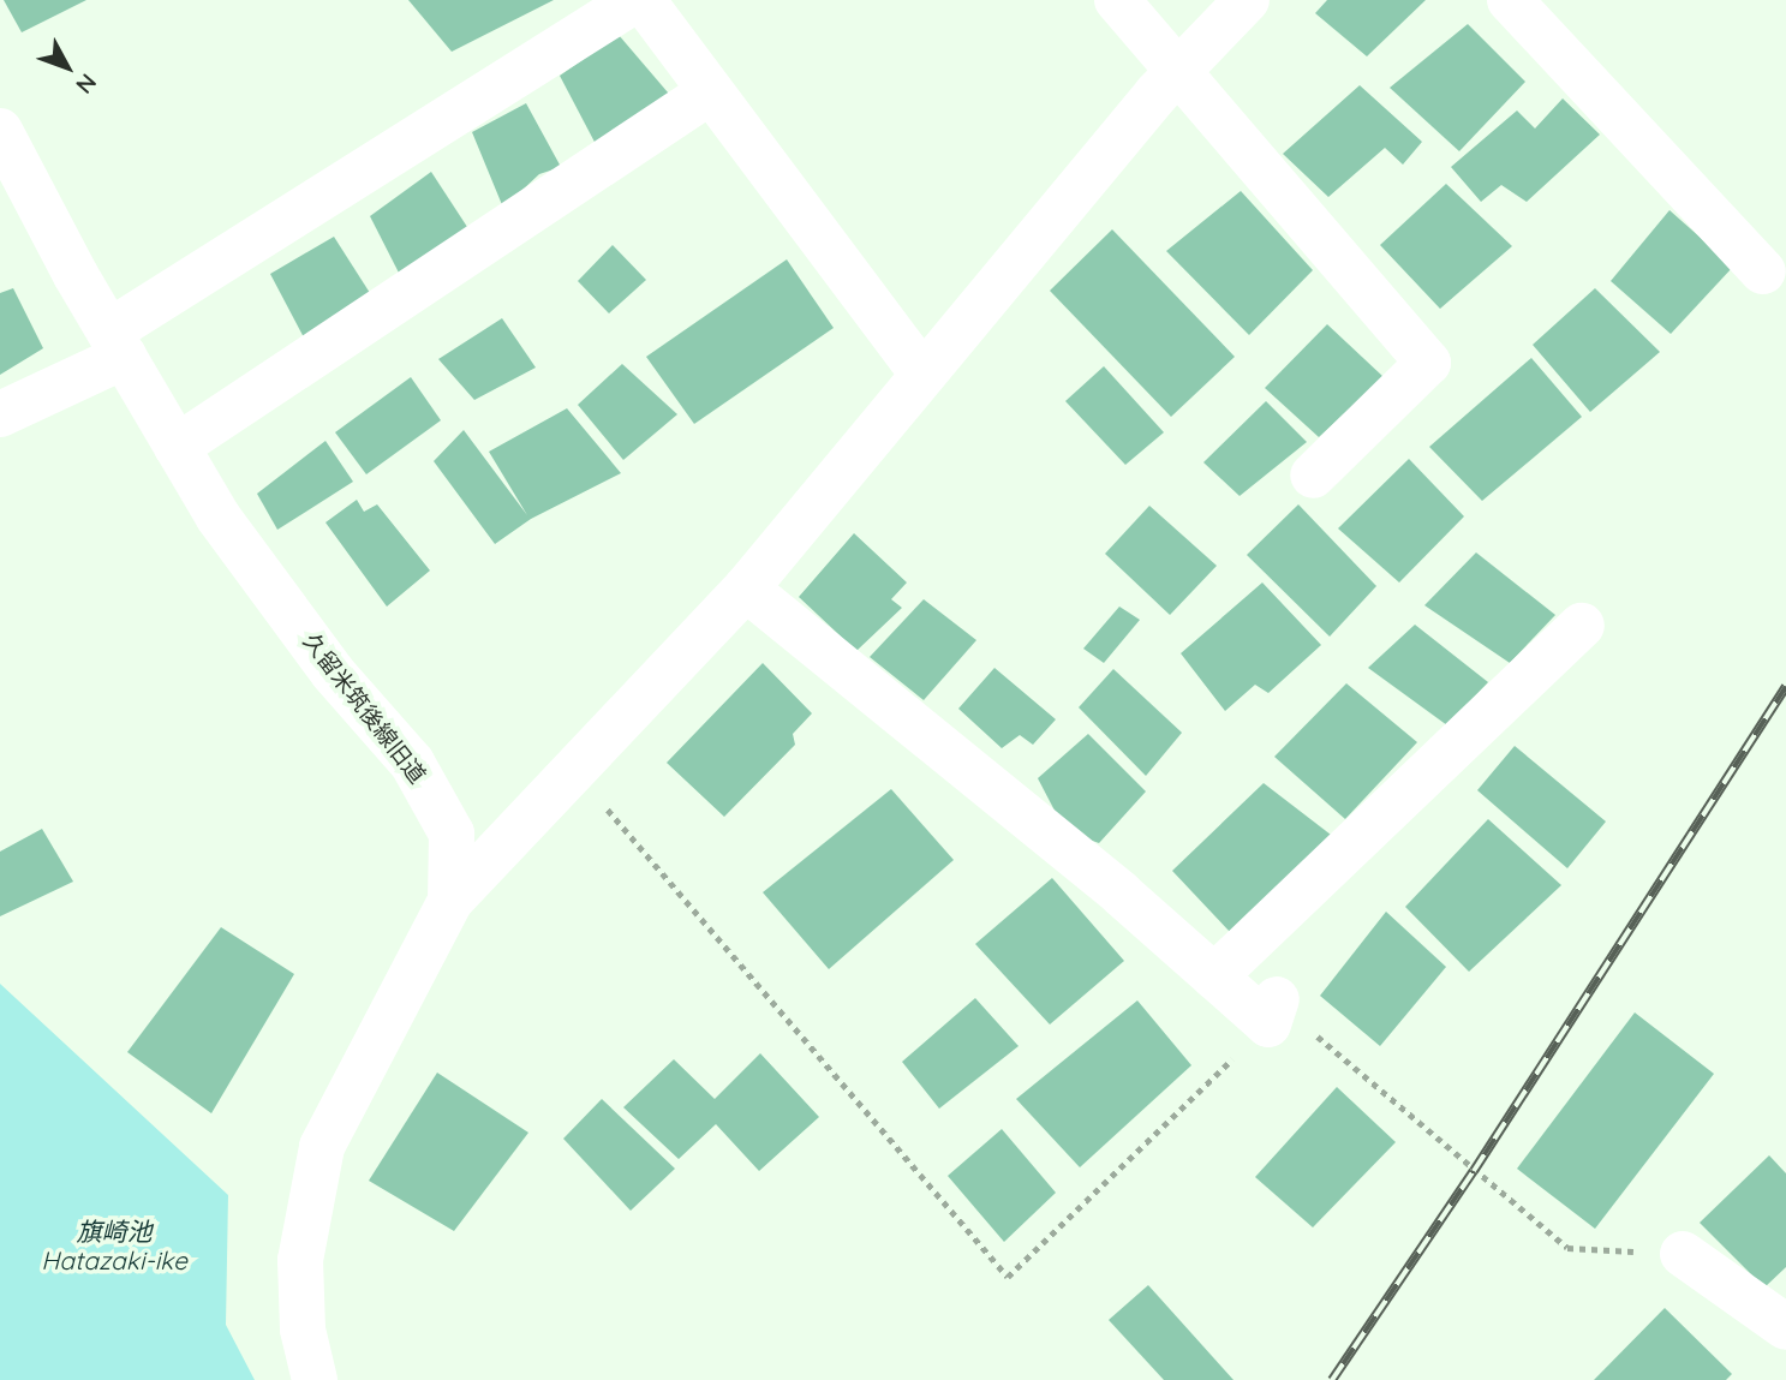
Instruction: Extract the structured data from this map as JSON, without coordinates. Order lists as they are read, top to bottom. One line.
{"streets":{"street":["久留米筑後線旧道"]},"water":["旗崎池 Hatazaki-ike"],"north":"bottom right"}
